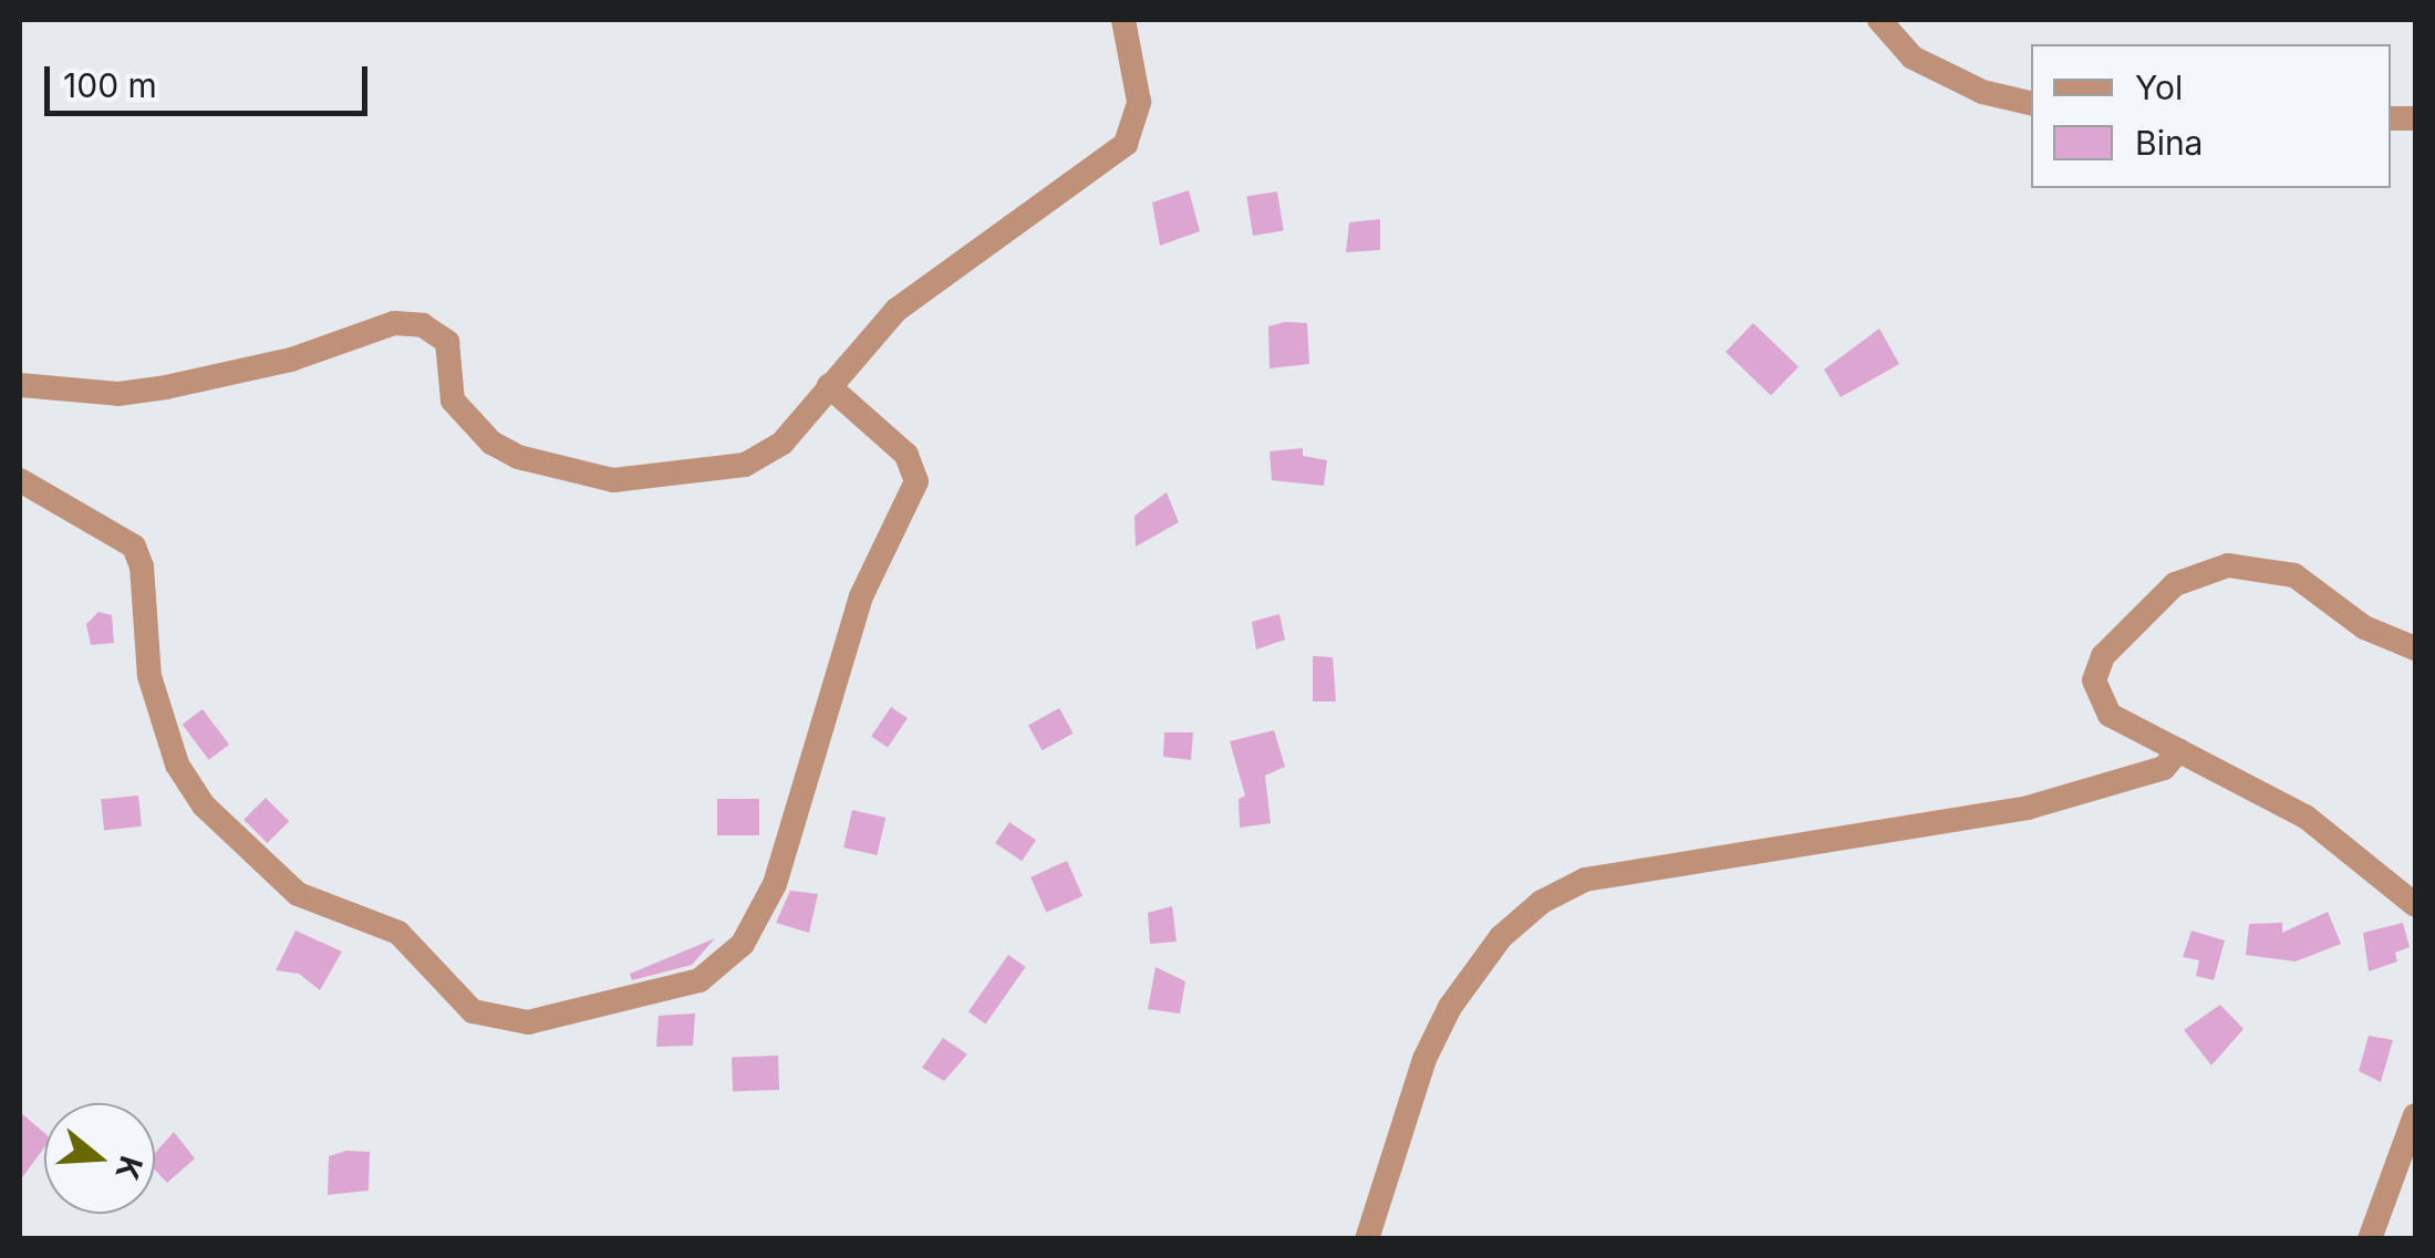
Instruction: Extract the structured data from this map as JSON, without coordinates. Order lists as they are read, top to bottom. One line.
{"legend":["Yol","Bina"],"scale_bar":"100 m","north":"right"}
